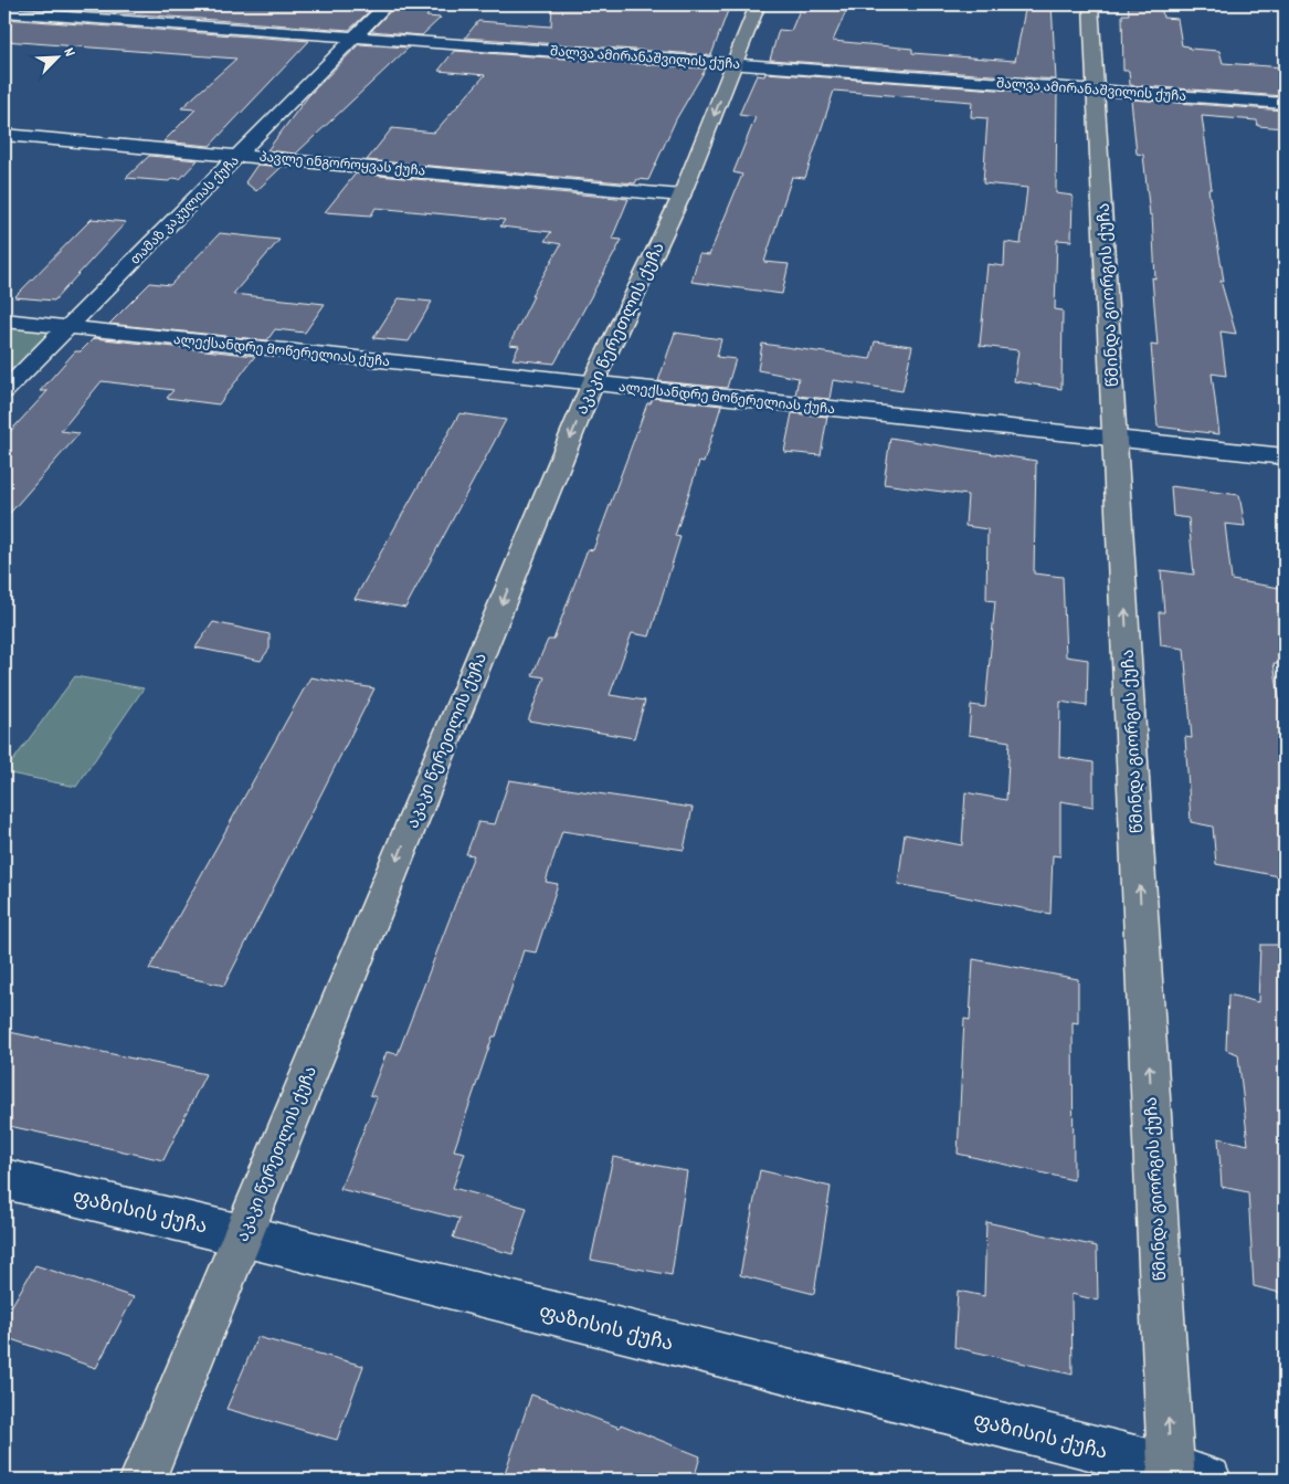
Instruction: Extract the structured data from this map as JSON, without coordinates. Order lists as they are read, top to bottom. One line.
{"streets":{"main road":["წმინდა გიორგის ქუჩა","აკაკი წერეთლის ქუჩა"],"street":["შალვა ამირანაშვილის ქუჩა","პავლე ინგოროყვას ქუჩა","თამაზ კაკულიას ქუჩა","ალექსანდრე მოწერელიას ქუჩა","ფაზისის ქუჩა"]},"crossings":[["შალვა ამირანაშვილის ქუჩა","თამაზ კაკულიას ქუჩა"],["შალვა ამირანაშვილის ქუჩა","წმინდა გიორგის ქუჩა"],["შალვა ამირანაშვილის ქუჩა","აკაკი წერეთლის ქუჩა"],["პავლე ინგოროყვას ქუჩა","თამაზ კაკულიას ქუჩა"],["პავლე ინგოროყვას ქუჩა","აკაკი წერეთლის ქუჩა"],["თამაზ კაკულიას ქუჩა","ალექსანდრე მოწერელიას ქუჩა"],["წმინდა გიორგის ქუჩა","ალექსანდრე მოწერელიას ქუჩა"],["წმინდა გიორგის ქუჩა","ფაზისის ქუჩა"],["აკაკი წერეთლის ქუჩა","ალექსანდრე მოწერელიას ქუჩა"],["აკაკი წერეთლის ქუჩა","ფაზისის ქუჩა"]],"one_way":["წმინდა გიორგის ქუჩა","აკაკი წერეთლის ქუჩა"],"north":"top right"}
